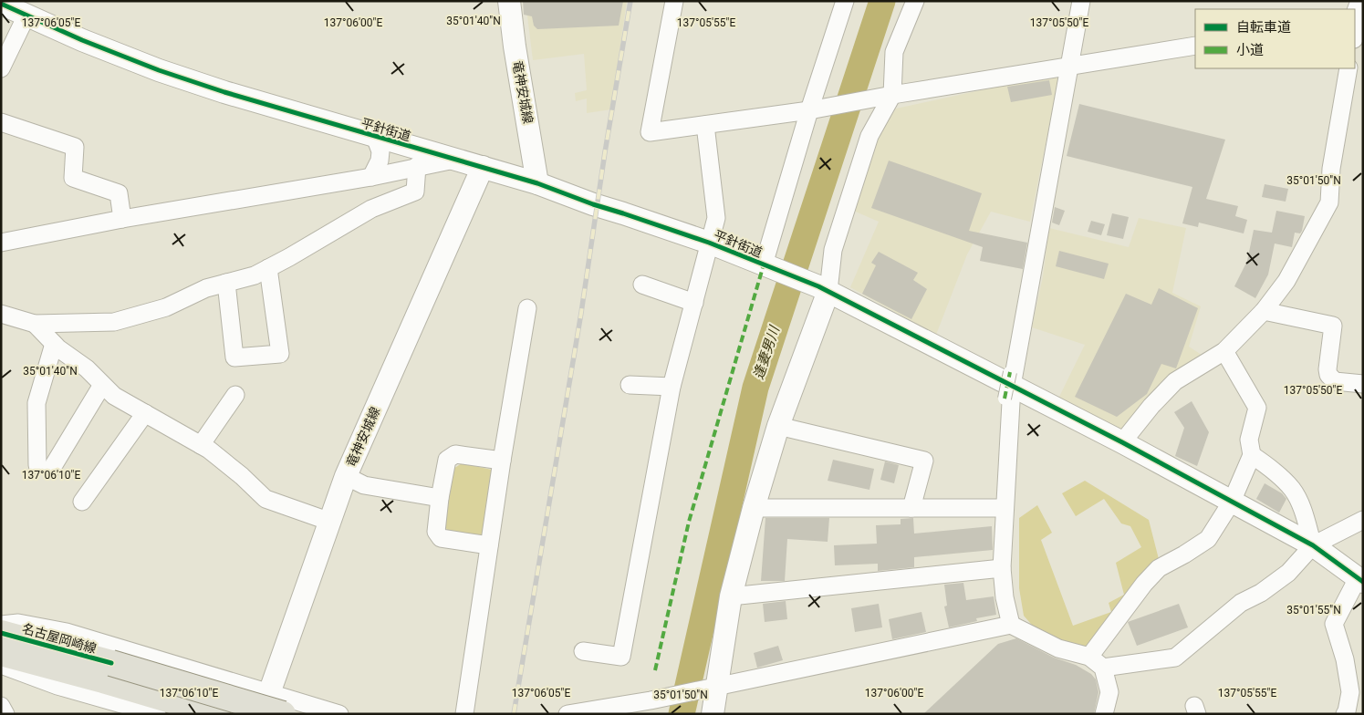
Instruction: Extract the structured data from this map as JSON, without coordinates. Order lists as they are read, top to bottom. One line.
{"streets":{"main road":["名古屋岡崎線"],"street":["竜神安城線","平針街道"]},"crossings":[["竜神安城線","平針街道"]],"water":["逢妻男川"],"legend":["自転車道","小道"],"coordinates":["35°01'40\"N","137°06'00\"E","137°05'55\"E","137°05'50\"E","137°06'05\"E","35°01'50\"N","137°06'10\"E","35°01'55\"N"]}
